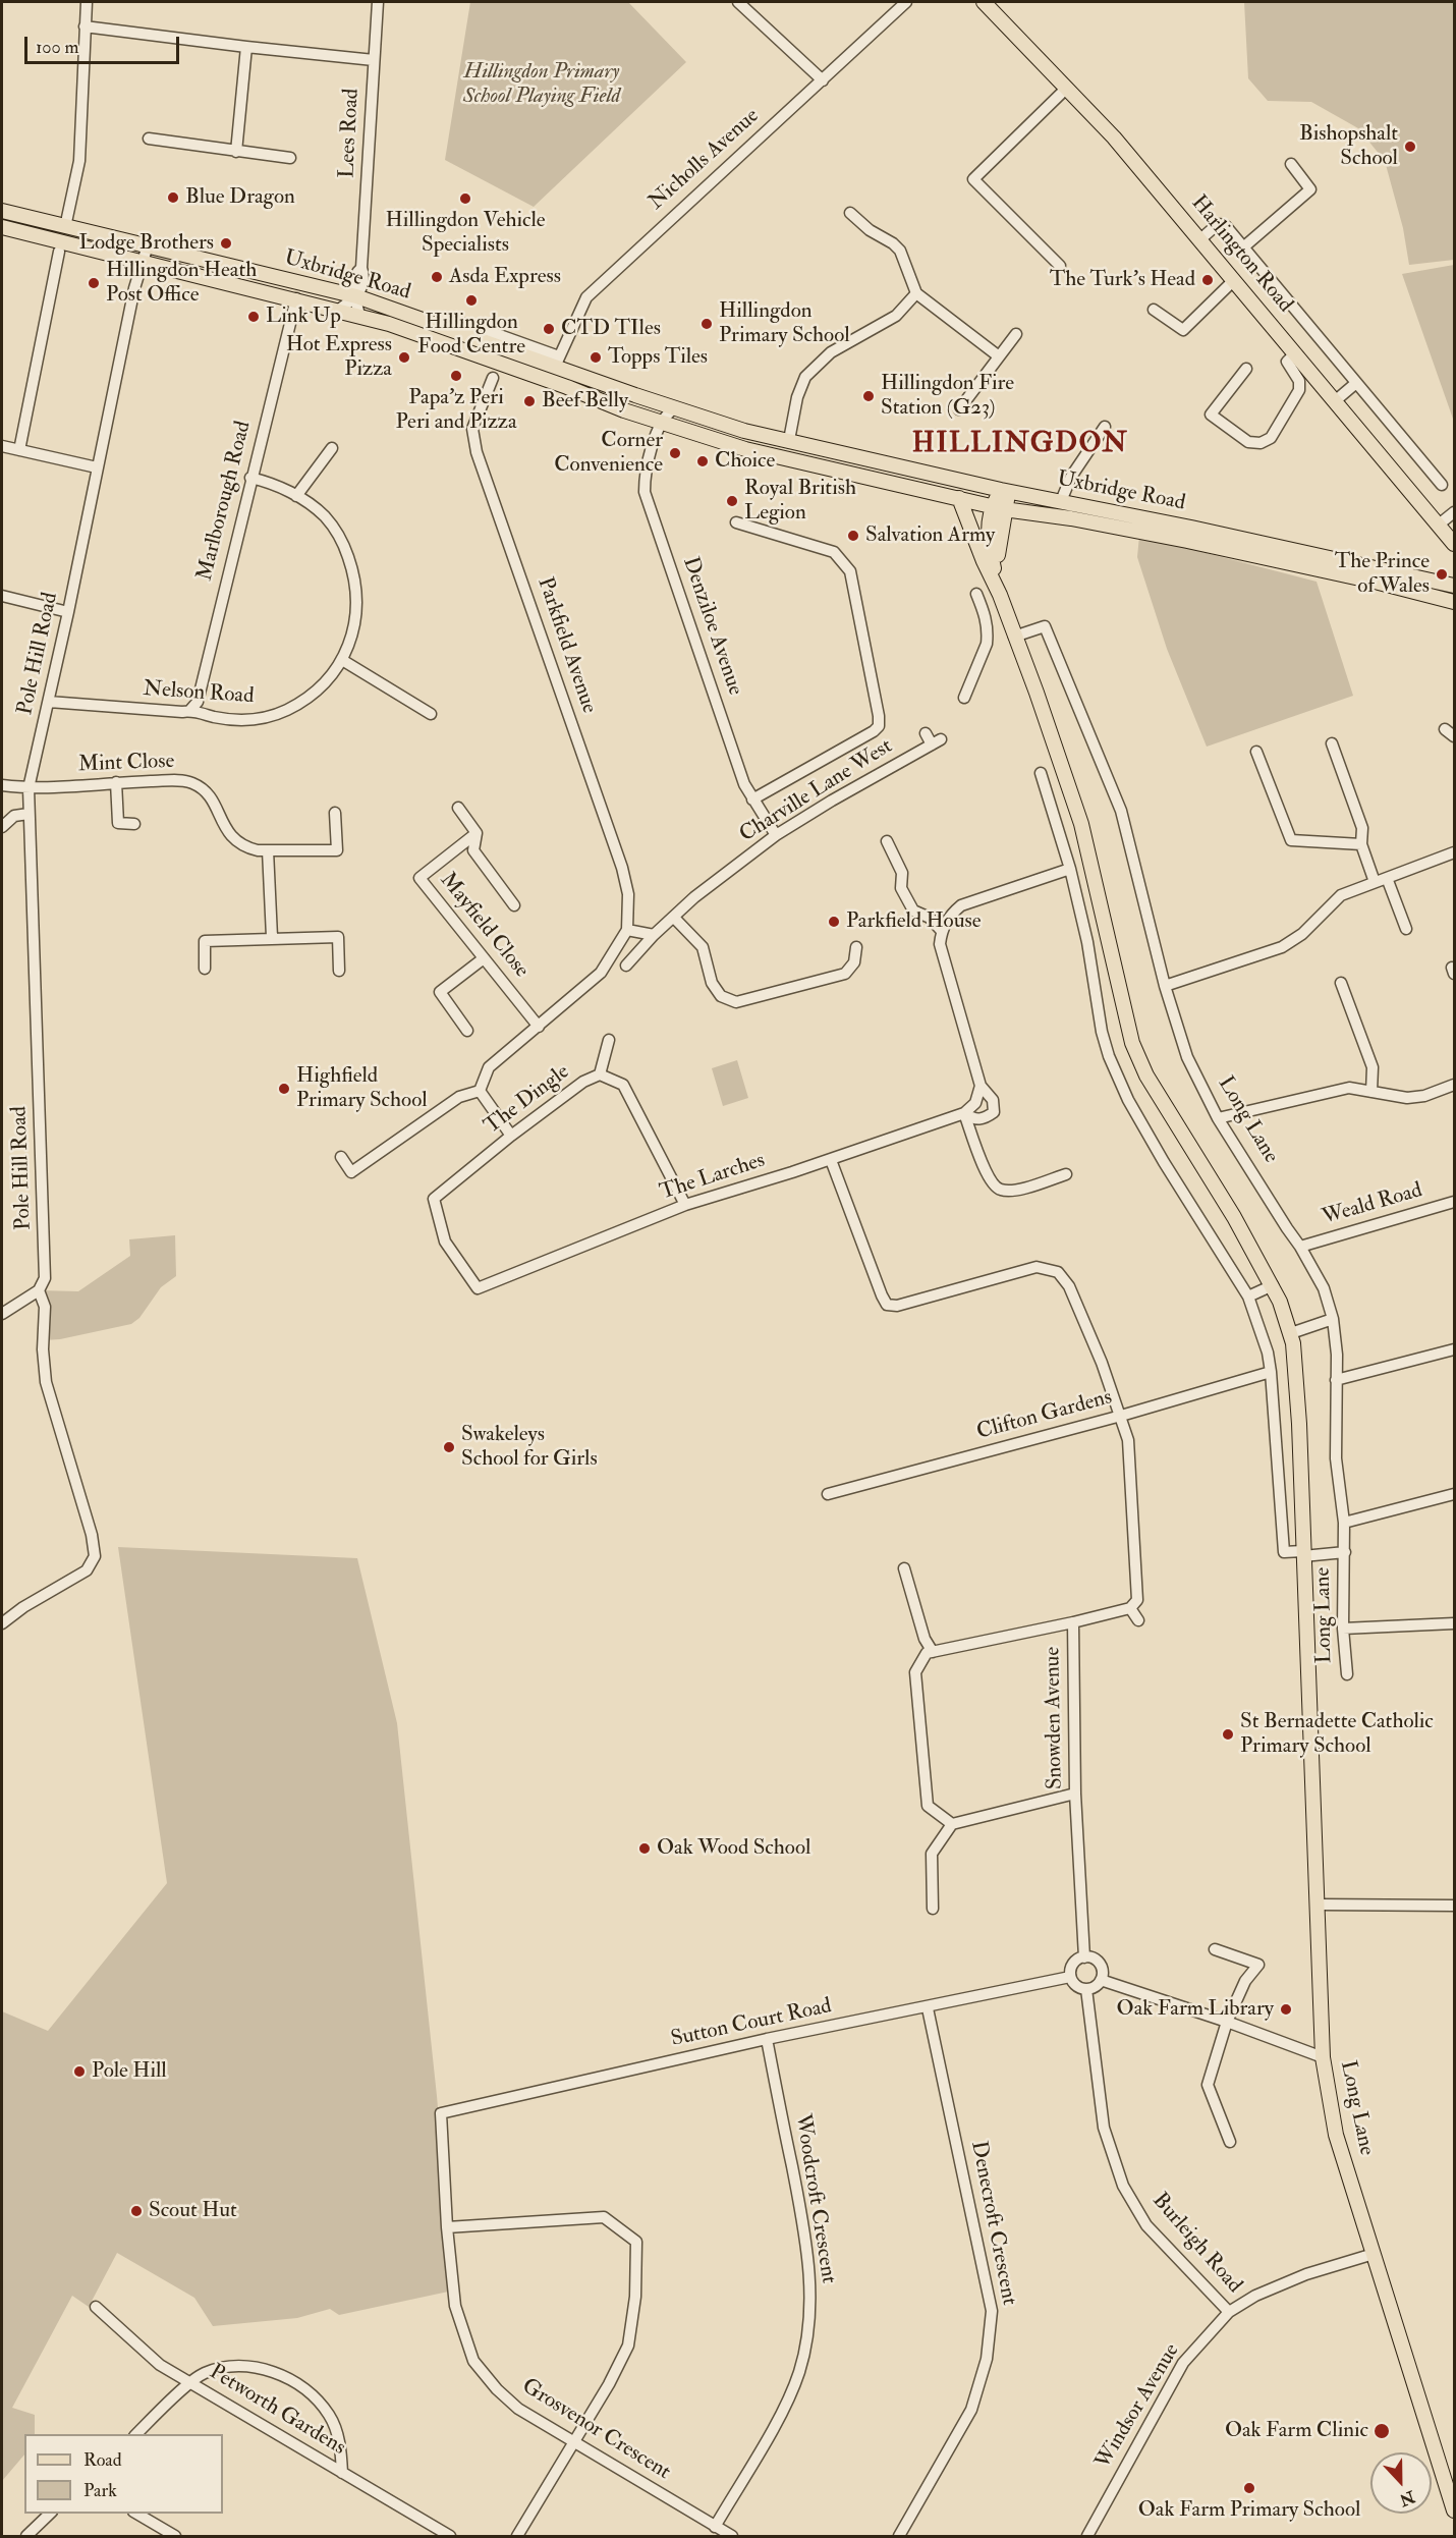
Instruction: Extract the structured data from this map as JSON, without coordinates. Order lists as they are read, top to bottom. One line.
{"streets":{"main road":["Harlington Road","Uxbridge Road","Long Lane"],"street":["Lees Road","Nicholls Avenue","Marlborough Road","Denziloe Avenue","Parkfield Avenue","Pole Hill Road","Nelson Road","Mint Close","Charville Lane West","Mayfield Close","The Dingle","The Larches","Weald Road","Clifton Gardens","Snowden Avenue","Sutton Court Road","Woodcroft Crescent","Denecroft Crescent","Burleigh Road","Windsor Avenue","Petworth Gardens","Grosvenor Crescent"]},"crossings":[["Lees Road","Uxbridge Road"],["Nicholls Avenue","Uxbridge Road"],["Uxbridge Road","Marlborough Road"],["Uxbridge Road","Denziloe Avenue"],["Uxbridge Road","Pole Hill Road"],["Uxbridge Road","Long Lane"],["Marlborough Road","Nelson Road"],["Denziloe Avenue","Charville Lane West"],["Pole Hill Road","Nelson Road"],["Pole Hill Road","Mint Close"],["The Dingle","The Larches"],["Long Lane","Weald Road"],["Long Lane","Clifton Gardens"],["Long Lane","Windsor Avenue"],["Snowden Avenue","Sutton Court Road"],["Snowden Avenue","Burleigh Road"],["Sutton Court Road","Woodcroft Crescent"],["Sutton Court Road","Denecroft Crescent"],["Sutton Court Road","Burleigh Road"],["Sutton Court Road","Grosvenor Crescent"],["Woodcroft Crescent","Grosvenor Crescent"],["Burleigh Road","Windsor Avenue"]],"districts":["HILLINGDON"],"parks":["Hillingdon Primary School Playing Field"],"places":["Bishopshalt School","Blue Dragon","Hillingdon Vehicle Specialists","Lodge Brothers","Asda Express","The Turk's Head","Hillingdon Heath Post Office","Hillingdon Food Centre","Link Up","Hillingdon Primary School","CTD TIles","Hot Express Pizza","Topps Tiles","Papa'z Peri Peri and Pizza","Hillingdon Fire Station (G23)","Beef Belly","Corner Convenience","Choice","Royal British Legion","Salvation Army","The Prince of Wales","Parkfield House","Highfield Primary School","Swakeleys School for Girls","St Bernadette Catholic Primary School","Oak Wood School","Oak Farm Library","Pole Hill","Scout Hut","Oak Farm Clinic","Oak Farm Primary School"],"legend":["Road","Park"],"scale_bar":"100 m","north":"bottom"}
